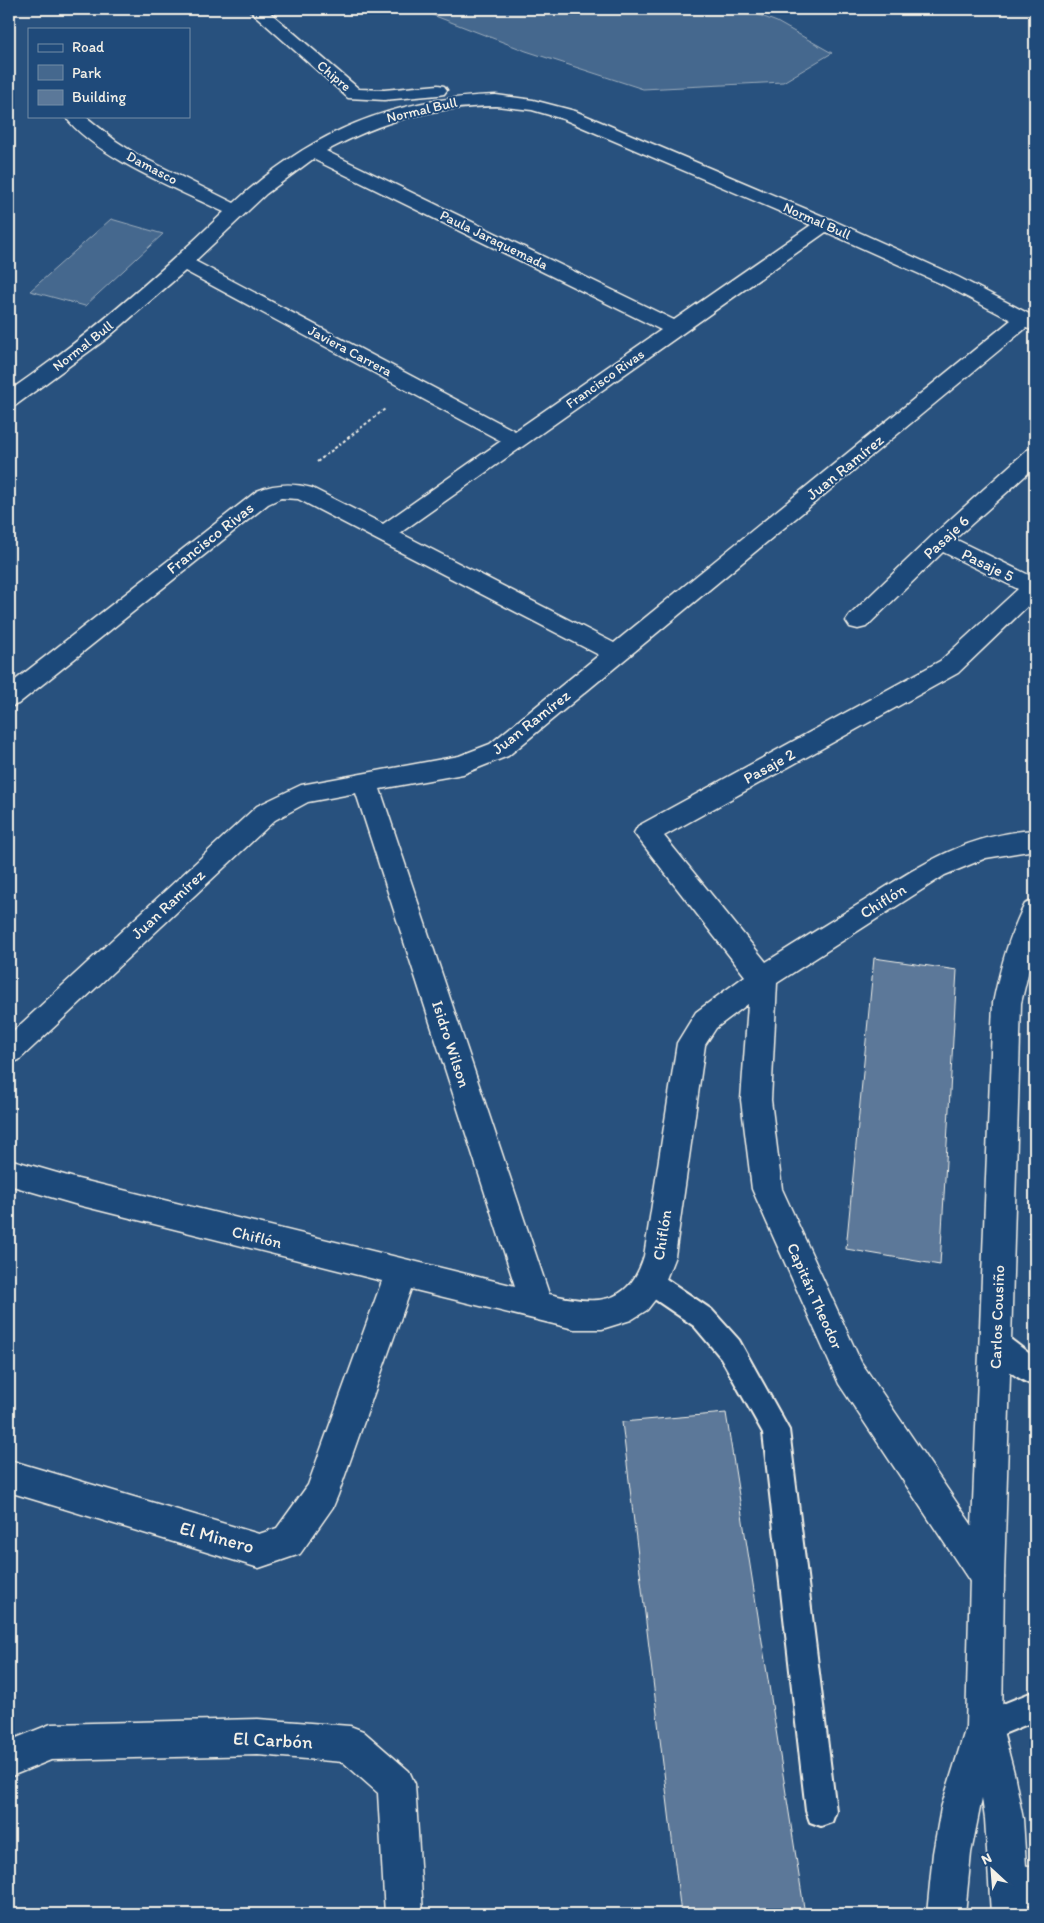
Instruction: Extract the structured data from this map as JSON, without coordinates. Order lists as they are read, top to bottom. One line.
{"streets":{"street":["Chipre","Normal Bull","Damasco","Paula Jaraquemada","Javiera Carrera","Francisco Rivas","Juan Ramírez","Pasaje 6","Pasaje 5","Pasaje 2","Chiflón","Isidro Wilson","Capitán Theodor","Carlos Cousiño","El Minero","El Carbón"]},"crossings":[["Chipre","Normal Bull"],["Normal Bull","Damasco"],["Normal Bull","Paula Jaraquemada"],["Normal Bull","Javiera Carrera"],["Normal Bull","Francisco Rivas"],["Normal Bull","Juan Ramírez"],["Paula Jaraquemada","Francisco Rivas"],["Javiera Carrera","Francisco Rivas"],["Juan Ramírez","Isidro Wilson"],["Pasaje 6","Pasaje 5"],["Pasaje 5","Pasaje 2"],["Pasaje 2","Chiflón"],["Pasaje 2","Capitán Theodor"],["Chiflón","Isidro Wilson"],["Chiflón","Capitán Theodor"],["Chiflón","El Minero"],["Capitán Theodor","Carlos Cousiño"]],"legend":["Road","Park","Building"],"north":"top left"}
